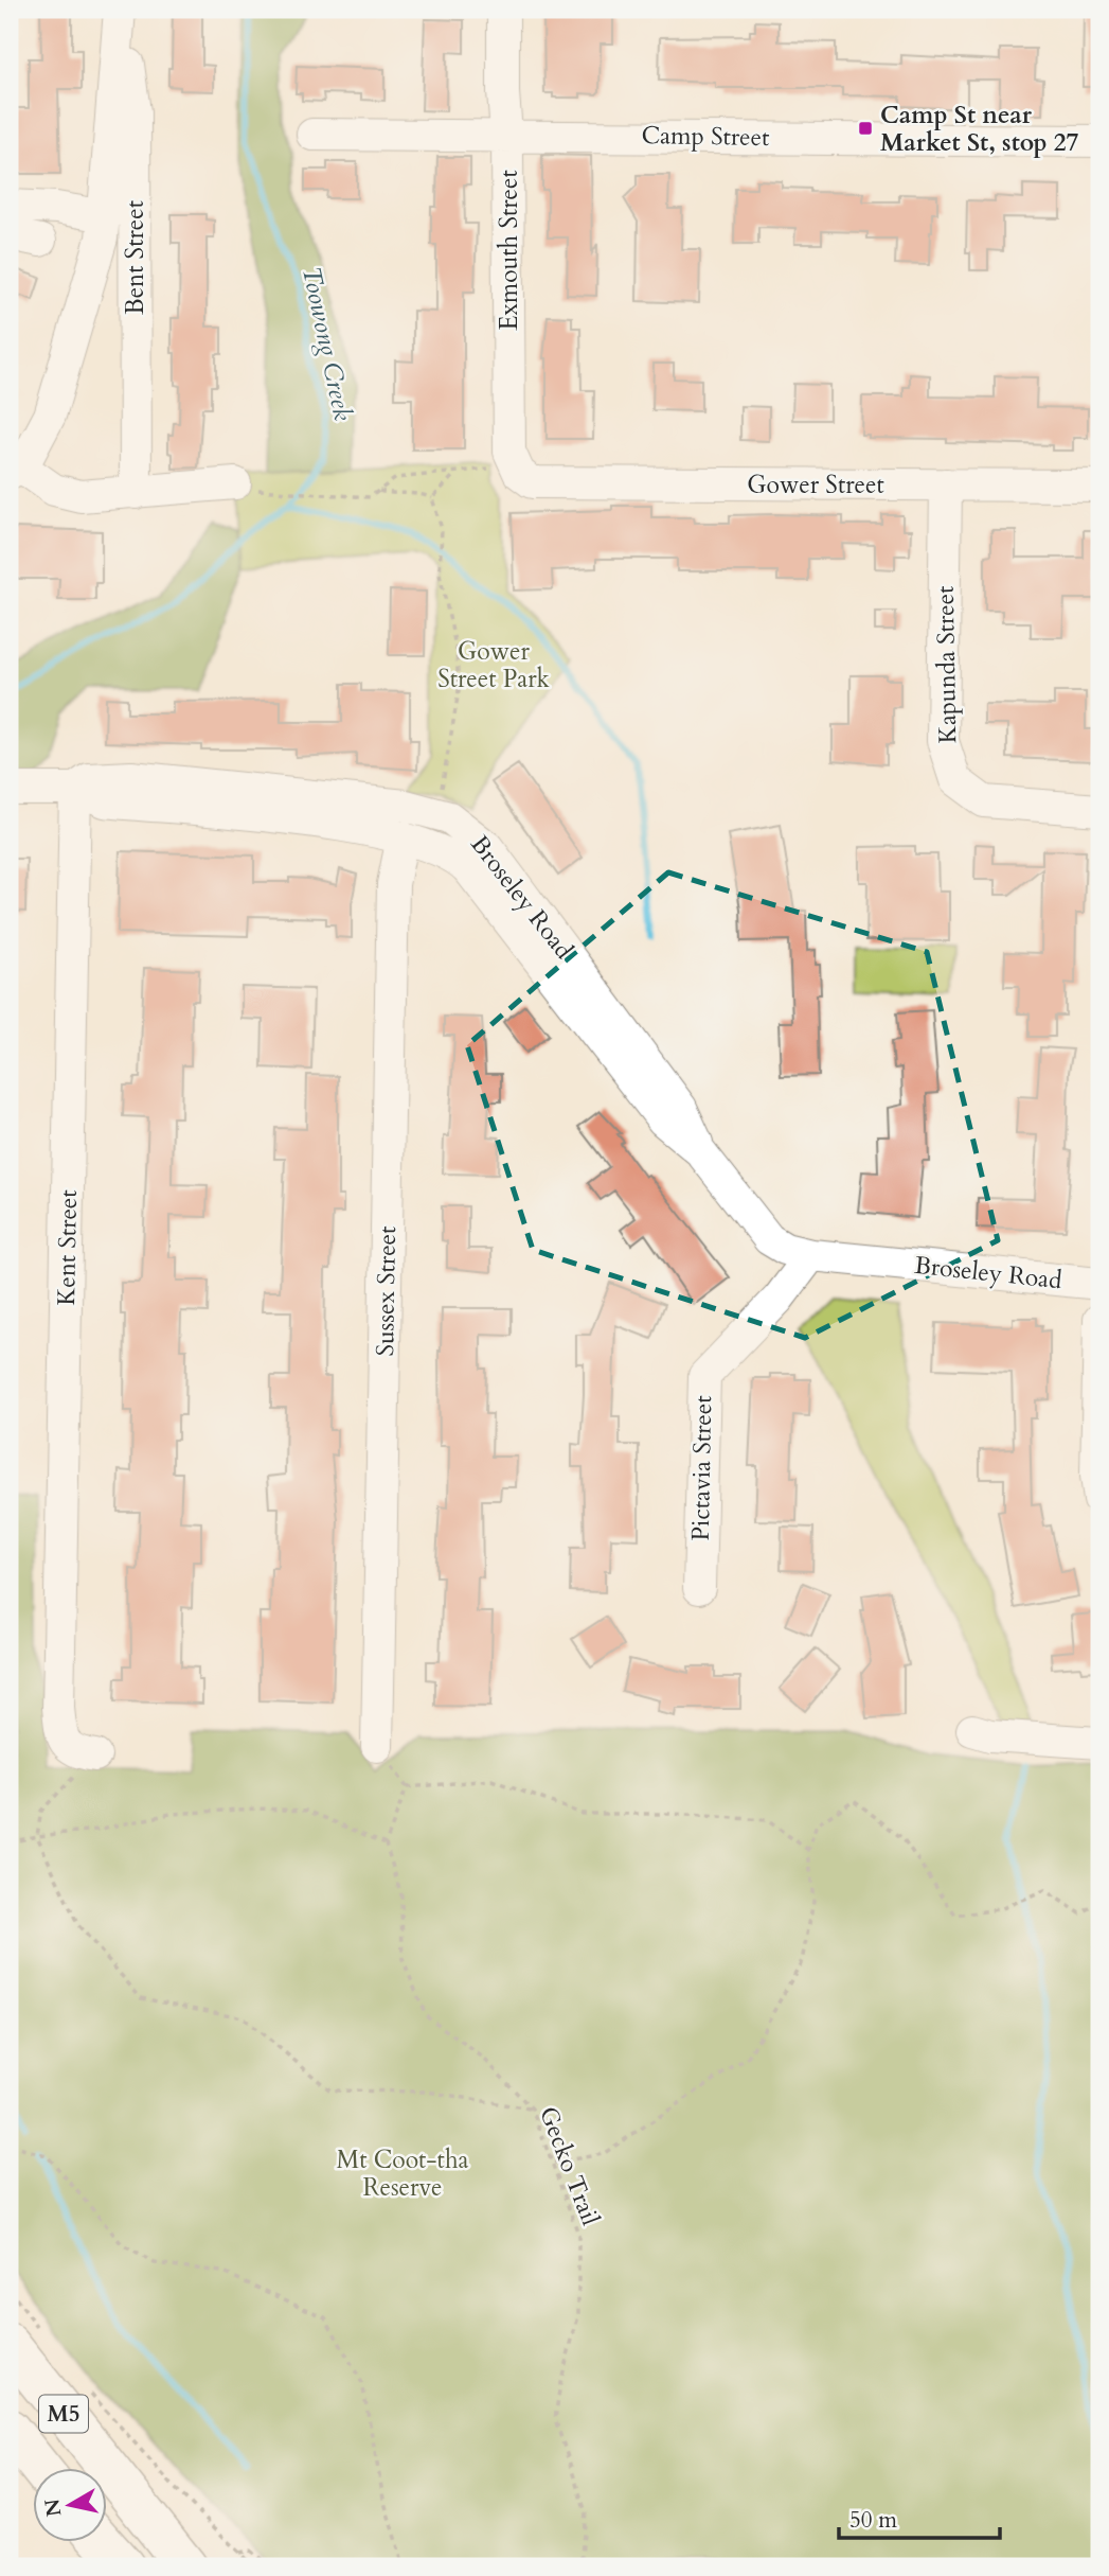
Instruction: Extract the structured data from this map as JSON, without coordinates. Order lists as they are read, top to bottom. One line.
{"streets":{"highway":["M5"],"street":["Camp Street","Exmouth Street","Bent Street","Gower Street","Kapunda Street","Broseley Road","Kent Street","Sussex Street","Pictavia Street"],"path":["Gecko Trail"]},"crossings":[["Camp Street","Exmouth Street"],["Exmouth Street","Gower Street"],["Gower Street","Kapunda Street"],["Broseley Road","Kent Street"],["Broseley Road","Sussex Street"],["Broseley Road","Pictavia Street"]],"water":["Toowong Creek"],"parks":["Gower Street Park","Mt Coot-tha Reserve"],"places":{"transit":["Camp St near Market St, stop 27"]},"scale_bar":"50 m","north":"left"}
